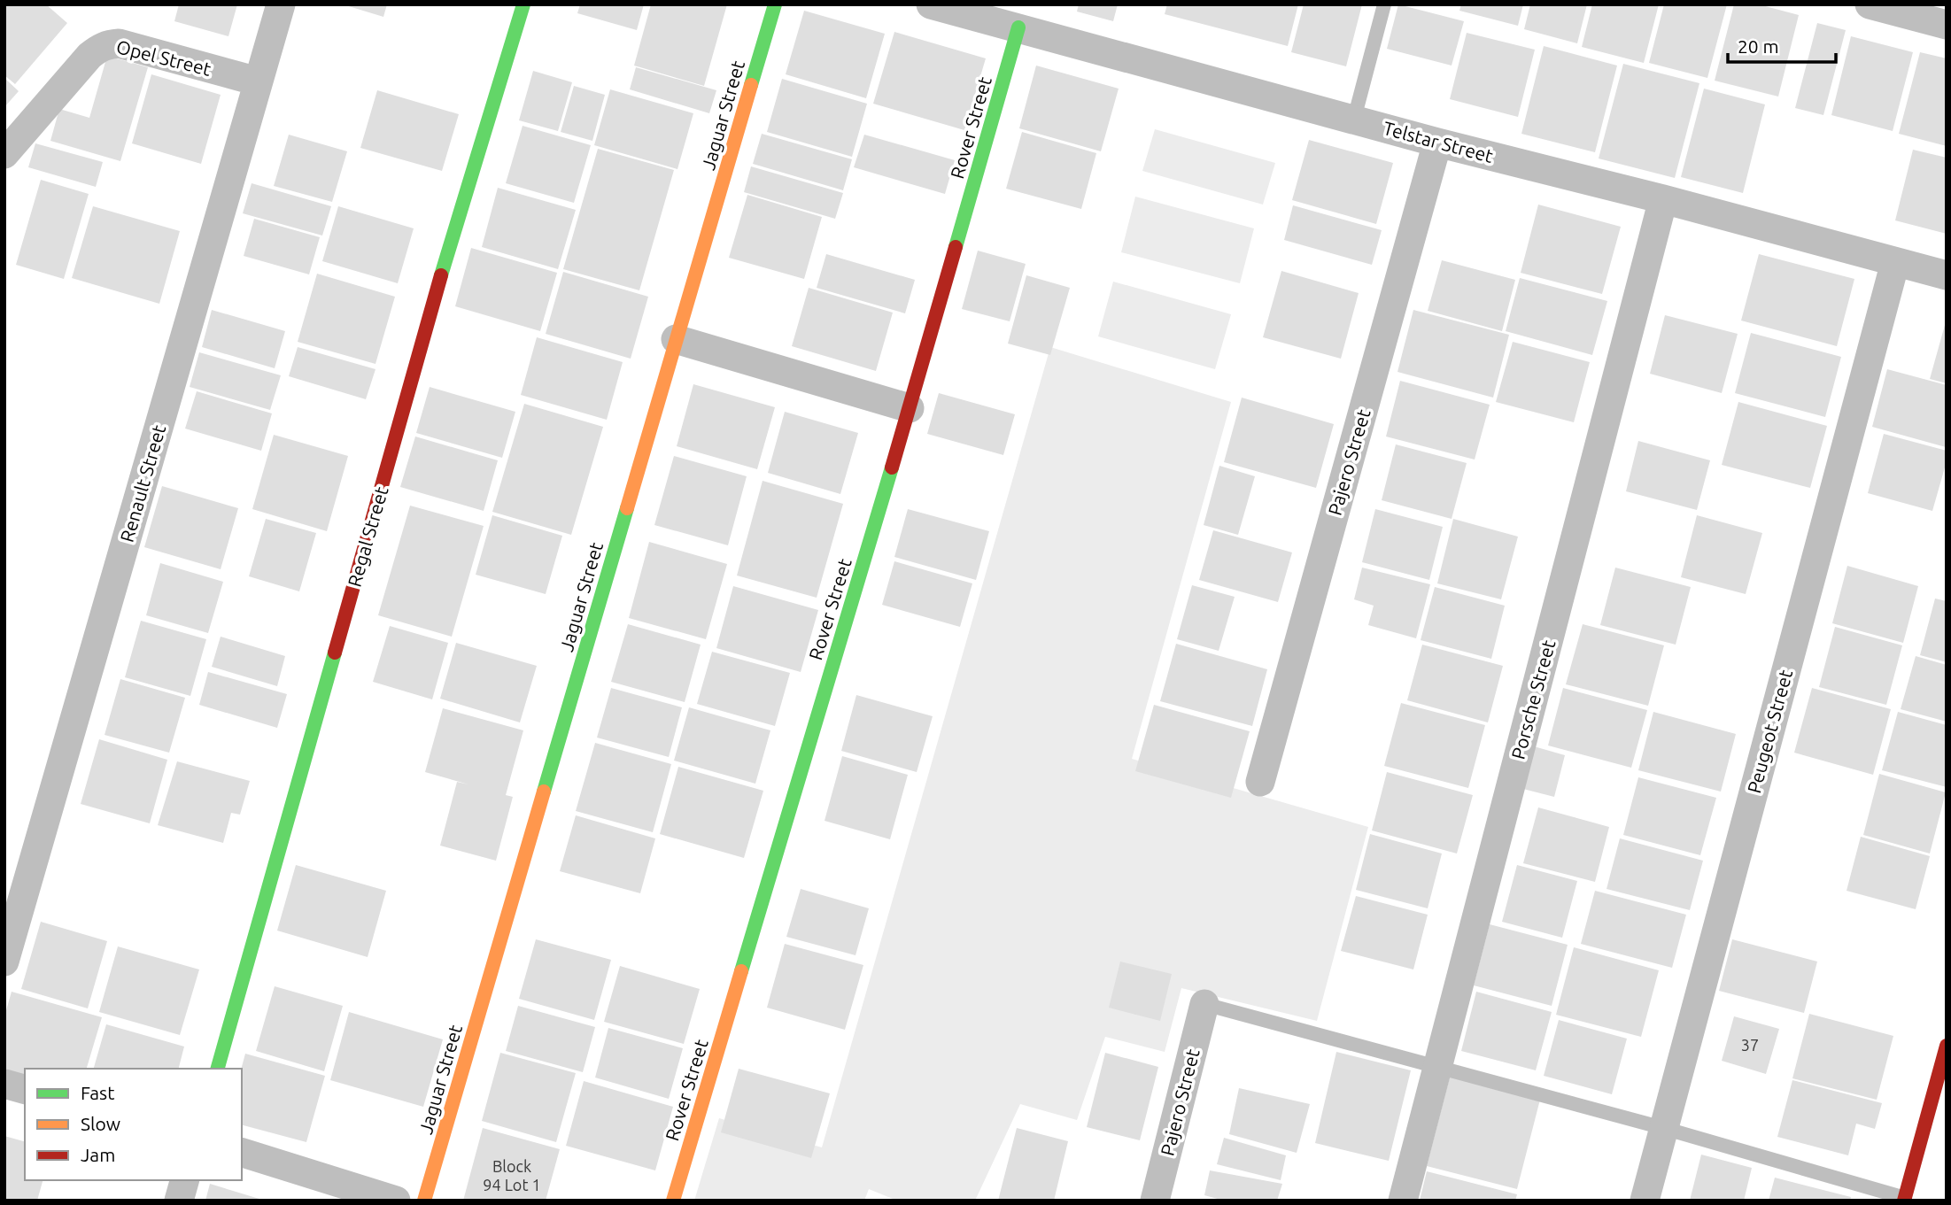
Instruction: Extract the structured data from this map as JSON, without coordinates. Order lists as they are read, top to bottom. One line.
{"streets":{"street":["Opel Street","Jaguar Street","Rover Street","Telstar Street","Pajero Street","Renault Street","Regal Street","Porsche Street","Peugeot Street"]},"crossings":[["Opel Street","Renault Street"],["Rover Street","Telstar Street"],["Telstar Street","Pajero Street"],["Telstar Street","Porsche Street"],["Telstar Street","Peugeot Street"]],"house_numbers":["37","Block 94 Lot 1"],"legend":["Fast","Slow","Jam"],"scale_bar":"20 m"}
